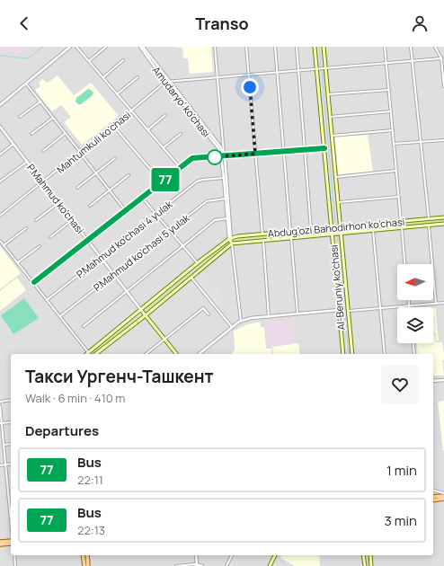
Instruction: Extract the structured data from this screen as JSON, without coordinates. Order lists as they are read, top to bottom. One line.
{"streets":{"main road":["P.Mahmud ko'chasi","Abdug’ozi Bahodirhon ko’chasi","Al-Beruniy ko’chasi"],"street":["Amudaryo' ko'chasi","Mahtumkuli ko'chasi","P.Mahmud ko'chasi 4 yulak","P.Mahmud ko'chasi 5 yulak"]},"crossings":[["Amudaryo' ko'chasi","Mahtumkuli ko'chasi"],["Mahtumkuli ko'chasi","P.Mahmud ko'chasi"],["P.Mahmud ko'chasi","Abdug’ozi Bahodirhon ko’chasi"],["P.Mahmud ko'chasi","P.Mahmud ko'chasi 4 yulak"],["P.Mahmud ko'chasi","P.Mahmud ko'chasi 5 yulak"],["Abdug’ozi Bahodirhon ko’chasi","Al-Beruniy ko’chasi"]],"lines":["bus line 77"],"north":"left","page":{"header":"Transo","on_map":"77","heading":[["Такси Ургенч-Ташкент","Walk · 6 min · 410 m"],"Departures"],"list":[{"mark":"77","name":"Bus","note":"22:11","value":"1 min"},{"mark":"77","name":"Bus","note":"22:13","value":"3 min"}]}}
